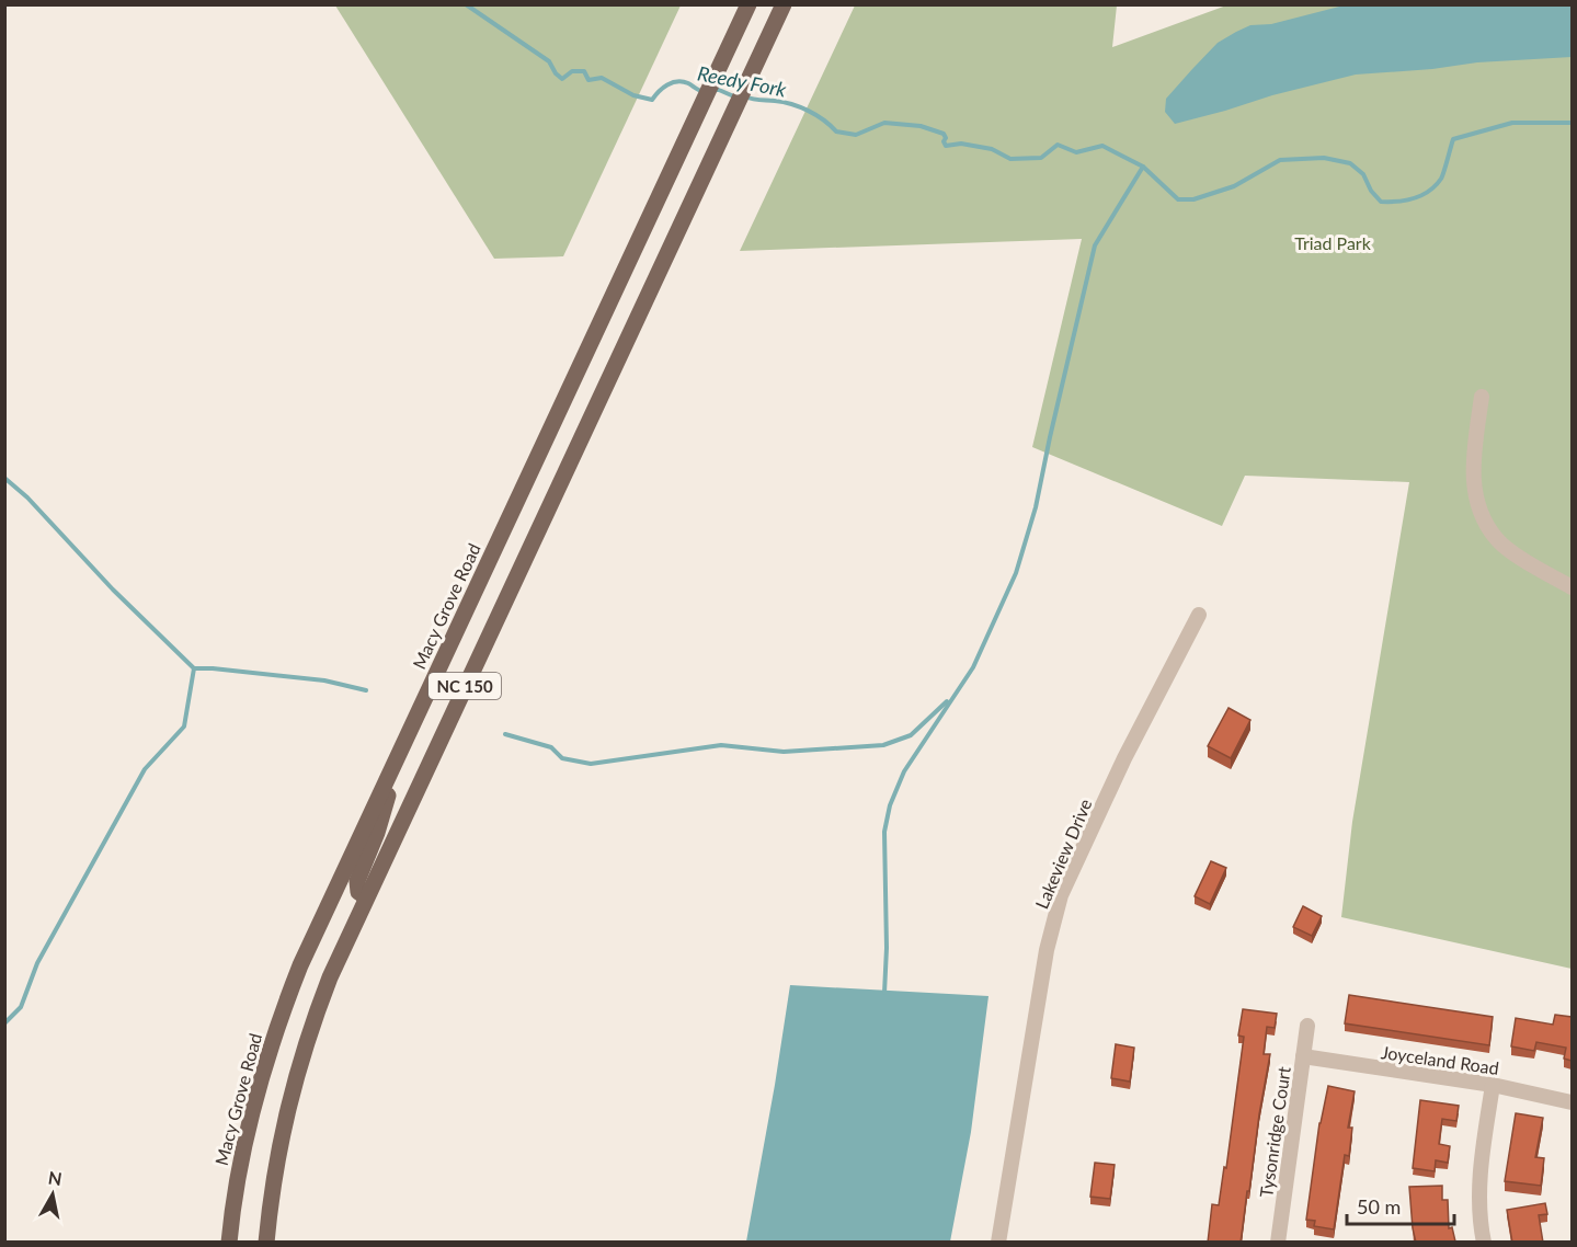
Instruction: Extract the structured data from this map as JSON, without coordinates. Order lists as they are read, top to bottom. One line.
{"streets":{"main road":["Macy Grove Road","NC 150"],"street":["Lakeview Drive","Joyceland Road","Tysonridge Court"]},"crossings":[["Joyceland Road","Tysonridge Court"]],"water":["Reedy Fork"],"parks":["Triad Park"],"scale_bar":"50 m","north":"top"}
